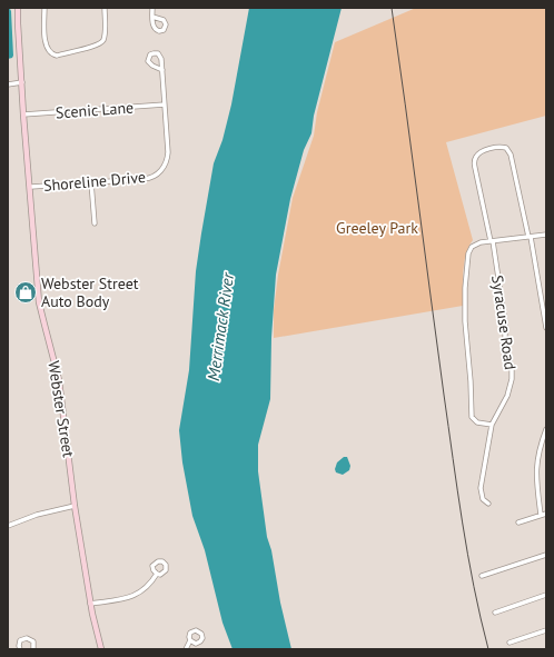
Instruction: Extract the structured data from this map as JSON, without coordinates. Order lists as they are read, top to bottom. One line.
{"streets":{"main road":["Webster Street"],"street":["Scenic Lane","Shoreline Drive","Syracuse Road"]},"crossings":[["Scenic Lane","Shoreline Drive"],["Scenic Lane","Webster Street"],["Shoreline Drive","Webster Street"]],"water":["Merrimack River"],"parks":["Greeley Park"],"places":{"shop":["Webster Street Auto Body"]}}
